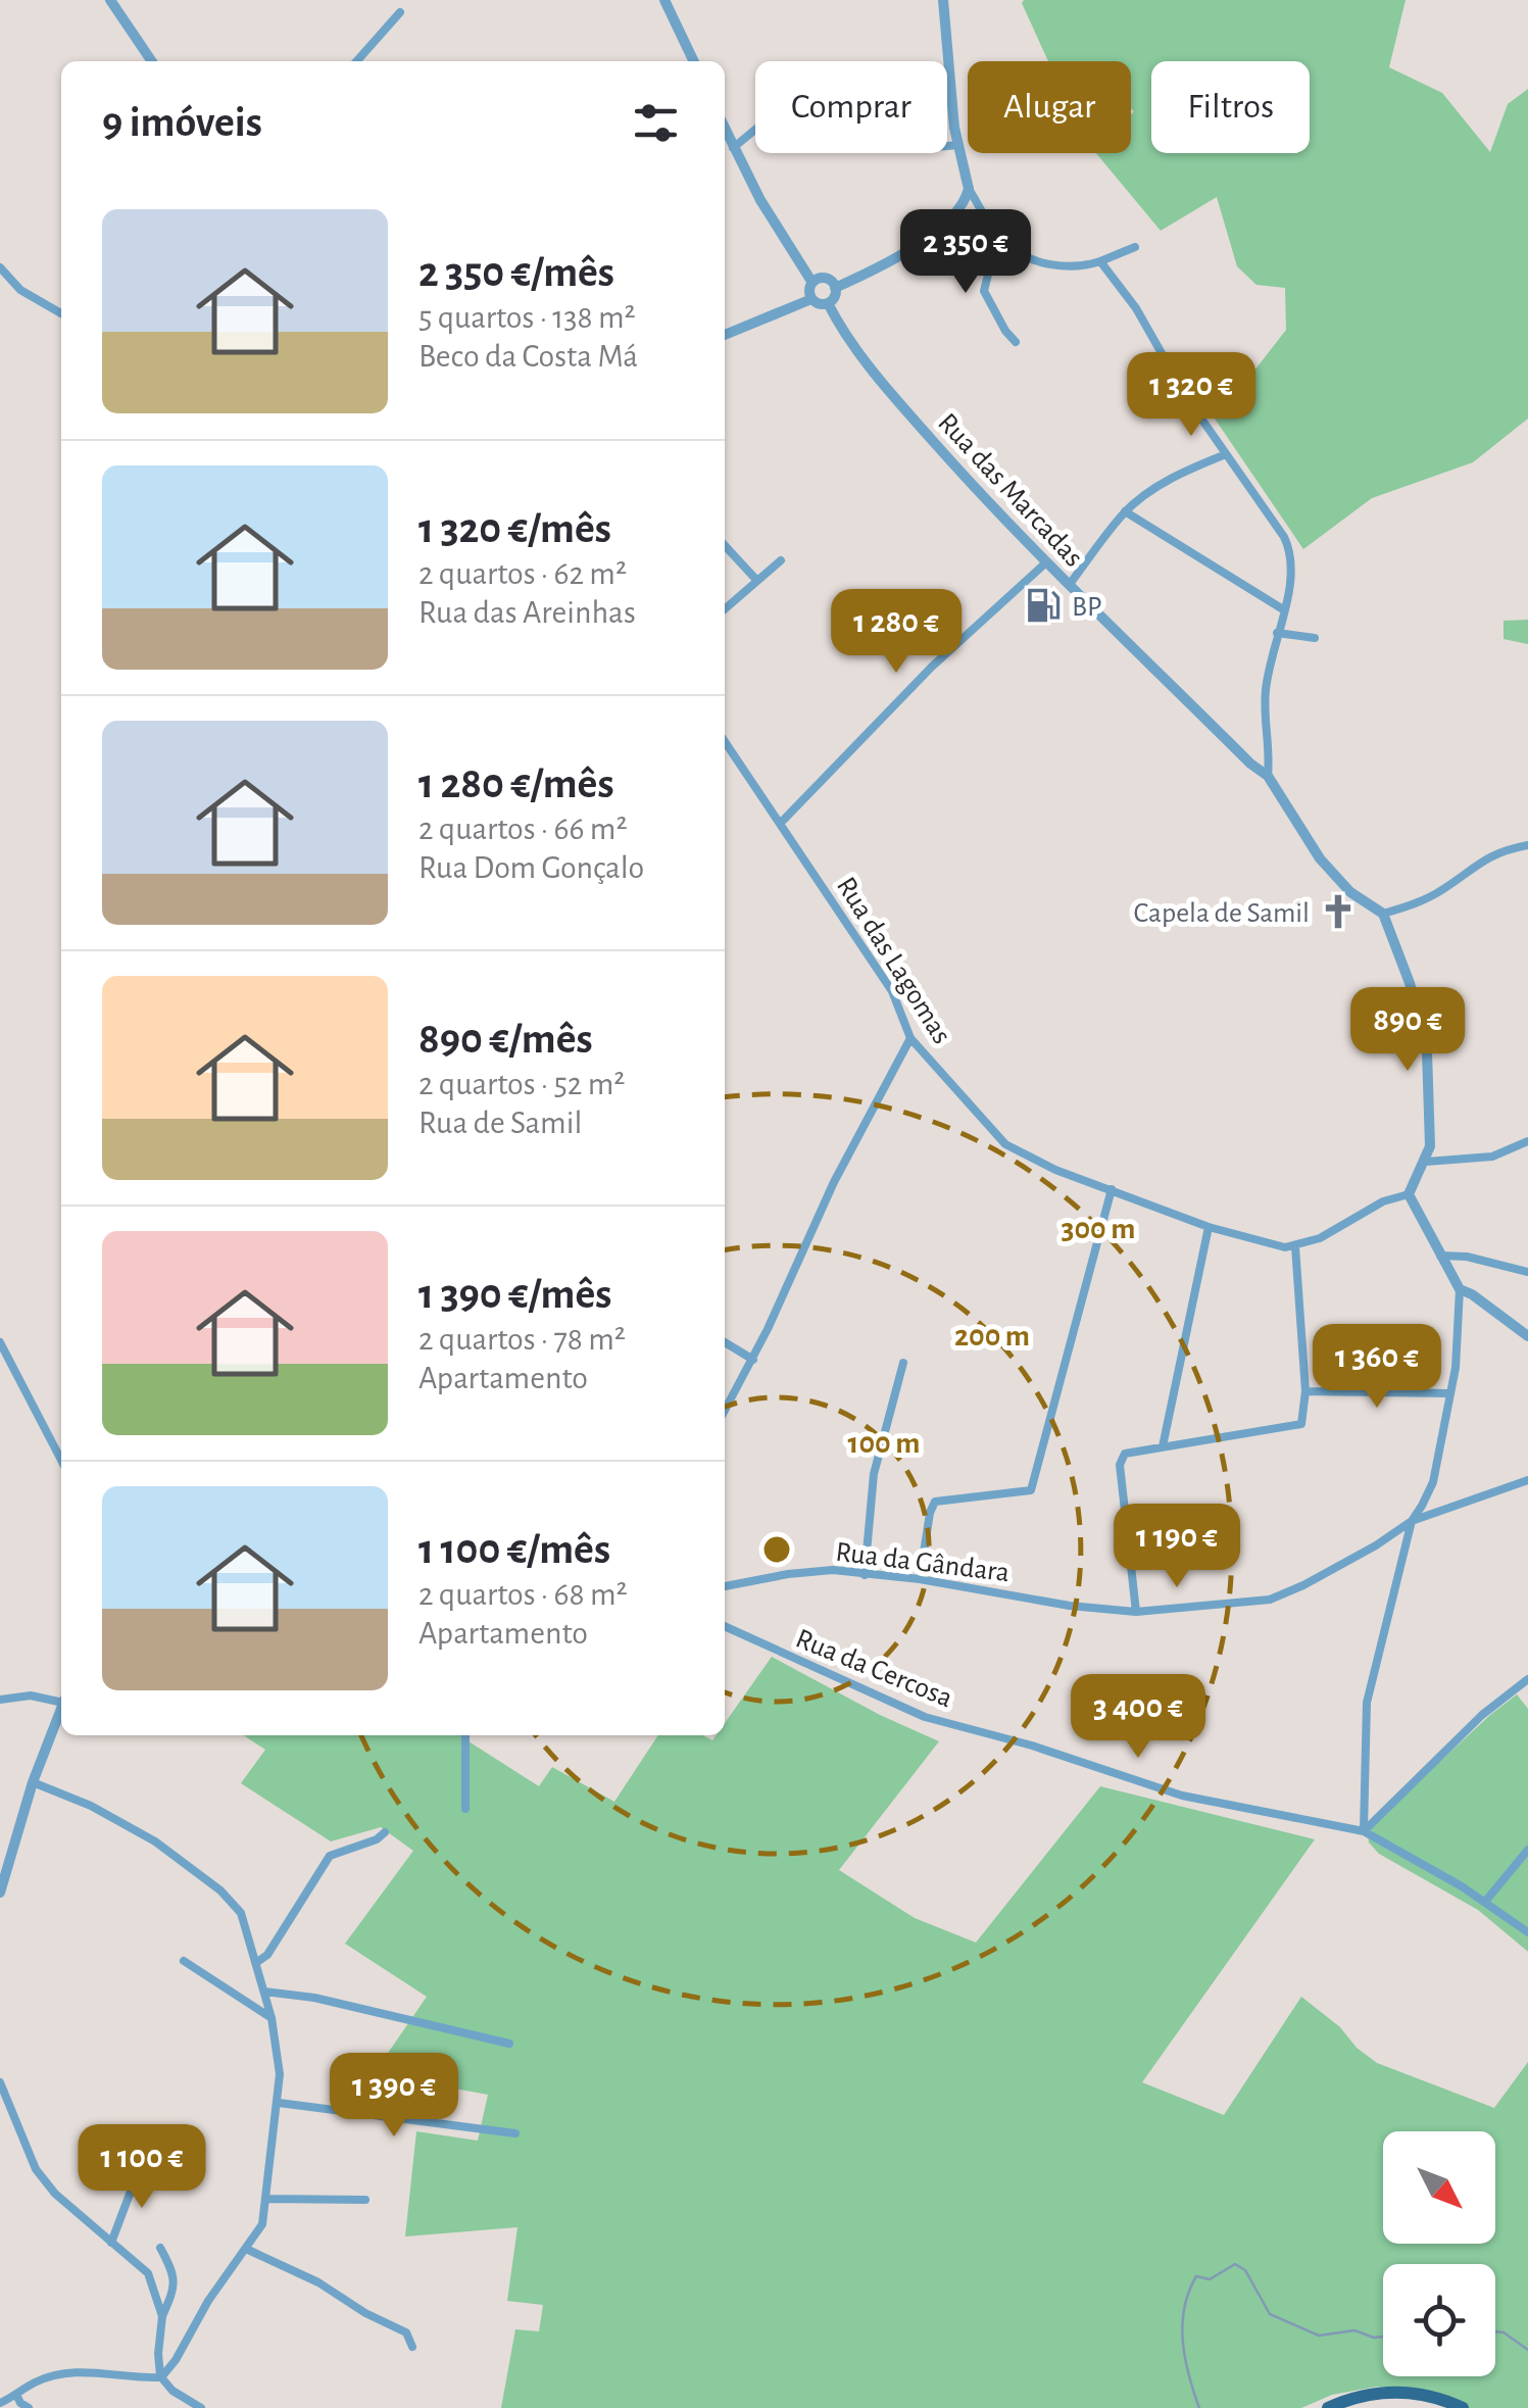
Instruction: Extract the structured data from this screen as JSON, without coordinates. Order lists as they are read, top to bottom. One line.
{"streets":{"street":["Rua das Marcadas","Rua das Lagomas","Rua da Gândara","Rua da Cercosa"]},"places":{"fuel station":["BP"],"church":["Capela de Samil"]},"north":"bottom right","page":{"chip":["Comprar","Alugar","Filtros"],"heading":"9 imóveis","list":[{"name":"2 350 €/mês","note":"5 quartos · 138 m² · Beco da Costa Má"},{"name":"1 320 €/mês","note":"2 quartos · 62 m² · Rua das Areinhas"},{"name":"1 280 €/mês","note":"2 quartos · 66 m² · Rua Dom Gonçalo"},{"name":"890 €/mês","note":"2 quartos · 52 m² · Rua de Samil"},{"name":"1 390 €/mês","note":"2 quartos · 78 m² · Apartamento"},{"name":"1 100 €/mês","note":"2 quartos · 68 m² · Apartamento"}],"price":["2 350 €","1 320 €","1 280 €","890 €","1 360 €","1 190 €","3 400 €","1 390 €","1 100 €"]},"rings":["300 m","200 m","100 m"]}
